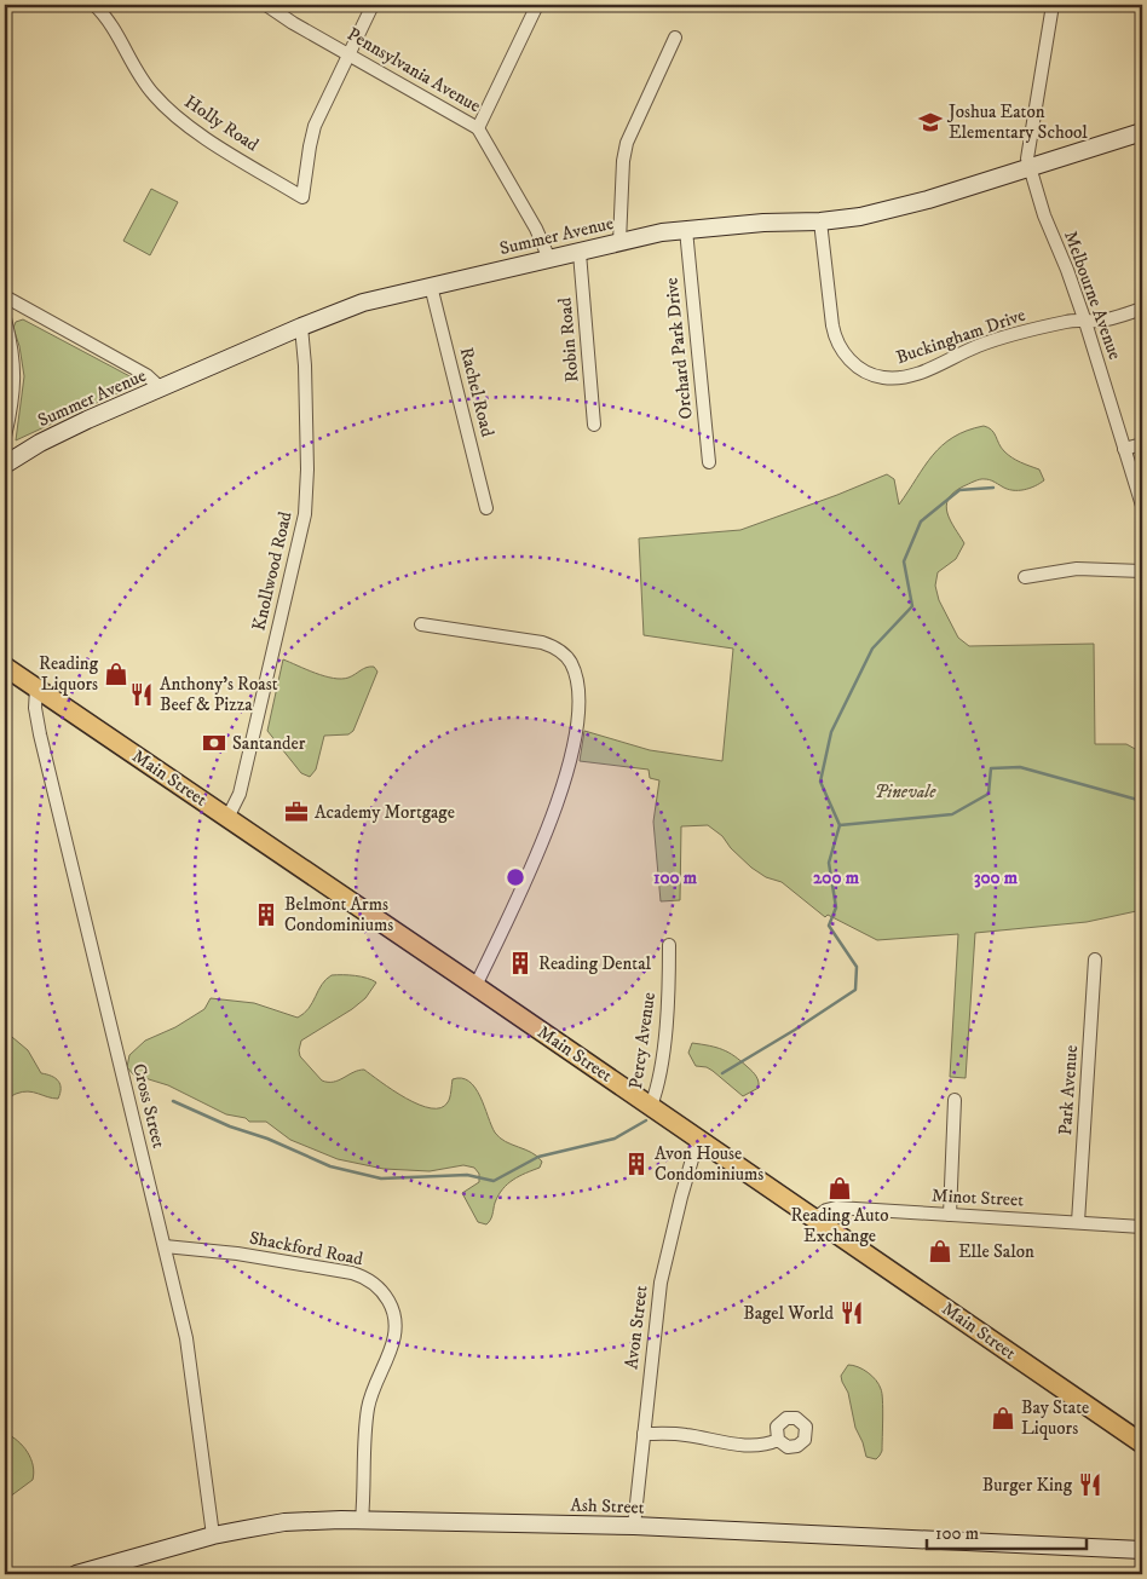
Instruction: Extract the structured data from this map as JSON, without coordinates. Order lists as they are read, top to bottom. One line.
{"streets":{"main road":["Main Street"],"street":["Pennsylvania Avenue","Holly Road","Summer Avenue","Melbourne Avenue","Buckingham Drive","Robin Road","Orchard Park Drive","Rachel Road","Knollwood Road","Percy Avenue","Park Avenue","Cross Street","Minot Street","Shackford Road","Avon Street","Ash Street"]},"crossings":[["Pennsylvania Avenue","Holly Road"],["Pennsylvania Avenue","Summer Avenue"],["Summer Avenue","Melbourne Avenue"],["Summer Avenue","Buckingham Drive"],["Summer Avenue","Robin Road"],["Summer Avenue","Orchard Park Drive"],["Summer Avenue","Rachel Road"],["Summer Avenue","Knollwood Road"],["Melbourne Avenue","Buckingham Drive"],["Knollwood Road","Main Street"],["Main Street","Percy Avenue"],["Main Street","Cross Street"],["Main Street","Minot Street"],["Main Street","Avon Street"],["Park Avenue","Minot Street"],["Cross Street","Shackford Road"],["Cross Street","Ash Street"],["Shackford Road","Ash Street"],["Avon Street","Ash Street"]],"parks":["Pinevale"],"places":{"school or university":["Joshua Eaton Elementary School"],"shop":["Reading Liquors","Reading Auto Exchange","Elle Salon","Bay State Liquors"],"restaurant":["Anthony's Roast Beef & Pizza","Bagel World","Burger King"],"bank":["Santander"],"office":["Academy Mortgage"],"building":["Belmont Arms Condominiums","Reading Dental","Avon House Condominiums"]},"scale_bar":"100 m","rings":["100 m","200 m","300 m"]}
